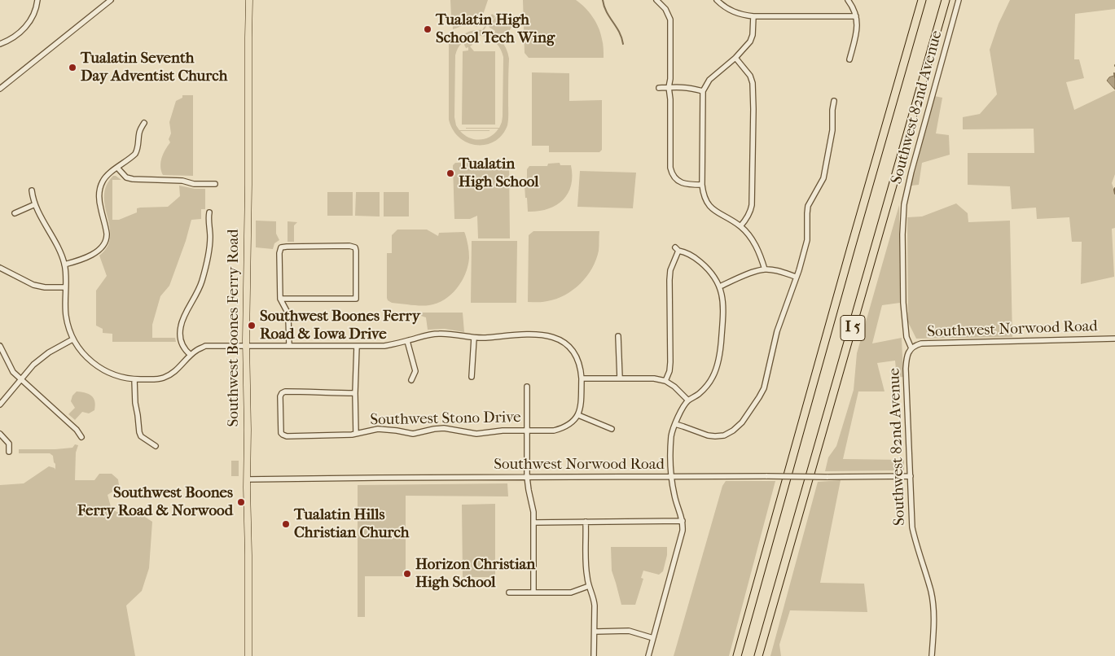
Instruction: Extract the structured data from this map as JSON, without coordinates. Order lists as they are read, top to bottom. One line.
{"streets":{"highway":["I 5"],"main road":["Southwest Boones Ferry Road"],"street":["Southwest 82nd Avenue","Southwest Norwood Road","Southwest Stono Drive"]},"crossings":[["Southwest 82nd Avenue","Southwest Norwood Road"],["Southwest Boones Ferry Road","Southwest Norwood Road"]],"places":["Tualatin High School Tech Wing","Tualatin Seventh Day Adventist Church","Tualatin High School","Southwest Boones Ferry Road & Iowa Drive","Southwest Boones Ferry Road & Norwood","Tualatin Hills Christian Church","Horizon Christian High School"]}
